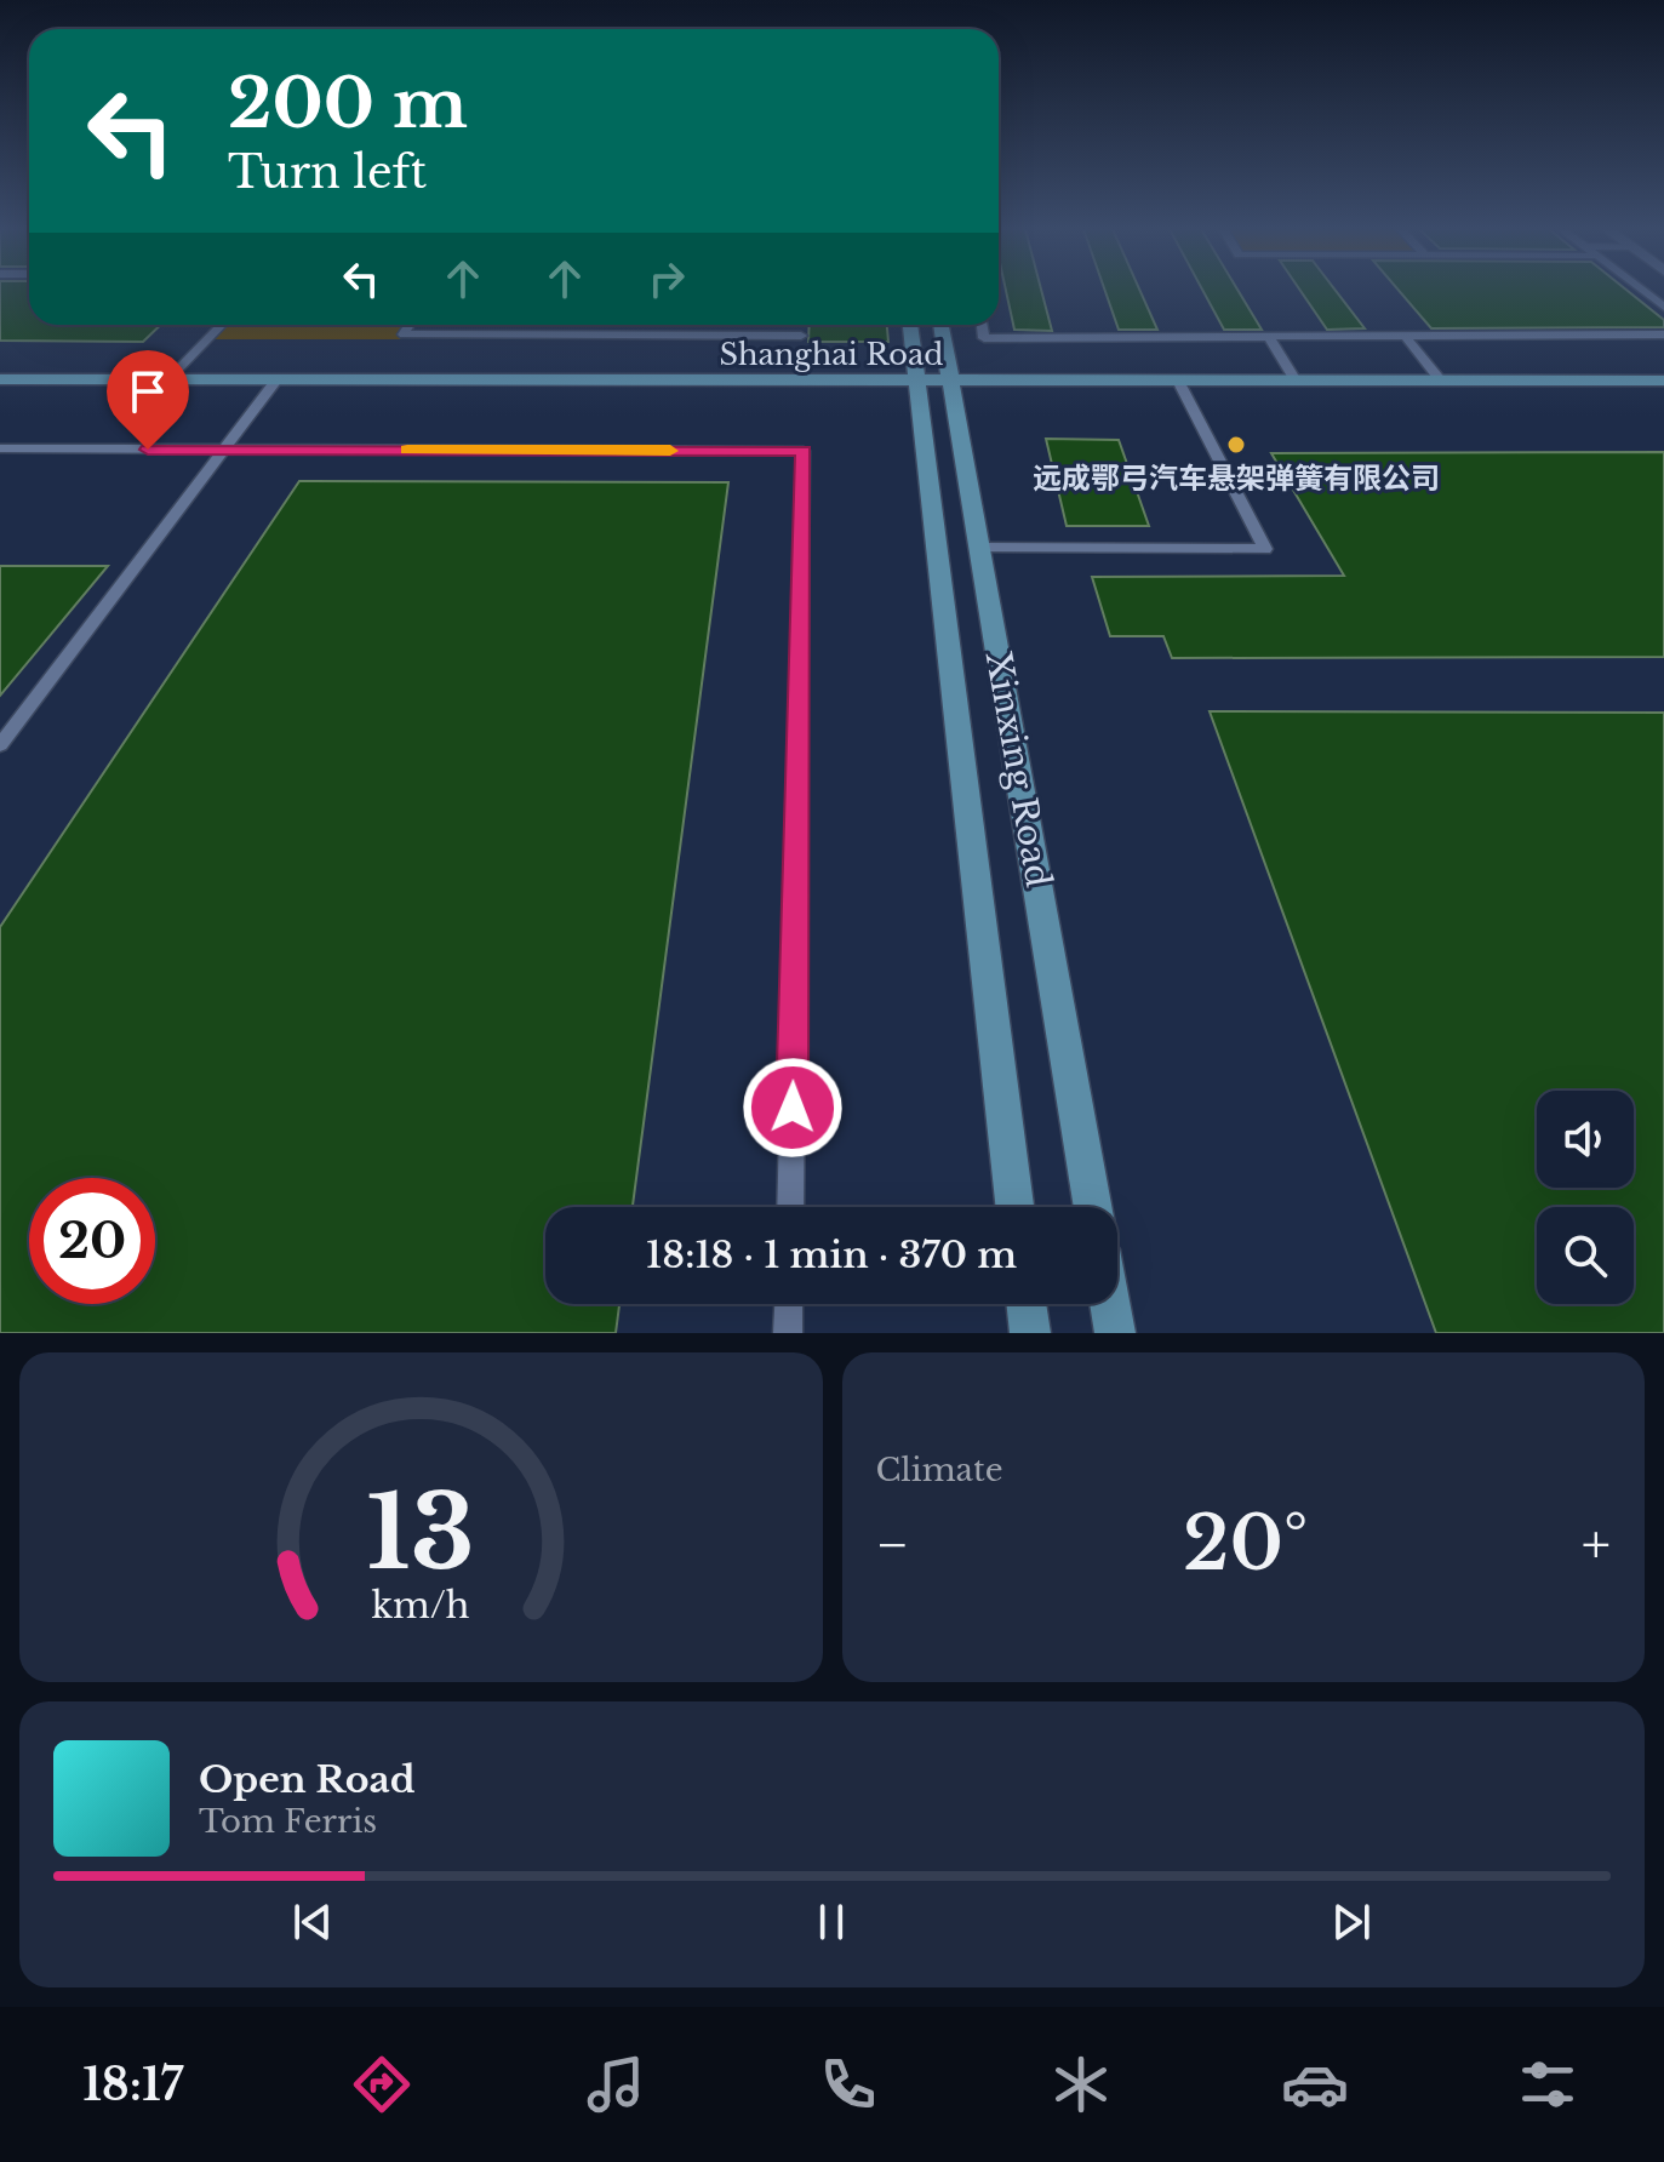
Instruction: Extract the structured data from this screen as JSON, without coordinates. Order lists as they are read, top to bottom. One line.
{"streets":{"street":["Shanghai Road","Xinxing Road"]},"crossings":[["Shanghai Road","Xinxing Road"]],"places":["远成鄂弓汽车悬架弹簧有限公司"],"page":{"turn":["200 m","Turn left"],"limit":"20","trip":"18:18 · 1 min · 370 m","tile":"Climate","heat":["−","20°","+"],"song":["Open Road","Tom Ferris"],"tabs":"18:17","gauge":["13","km/h"]}}
